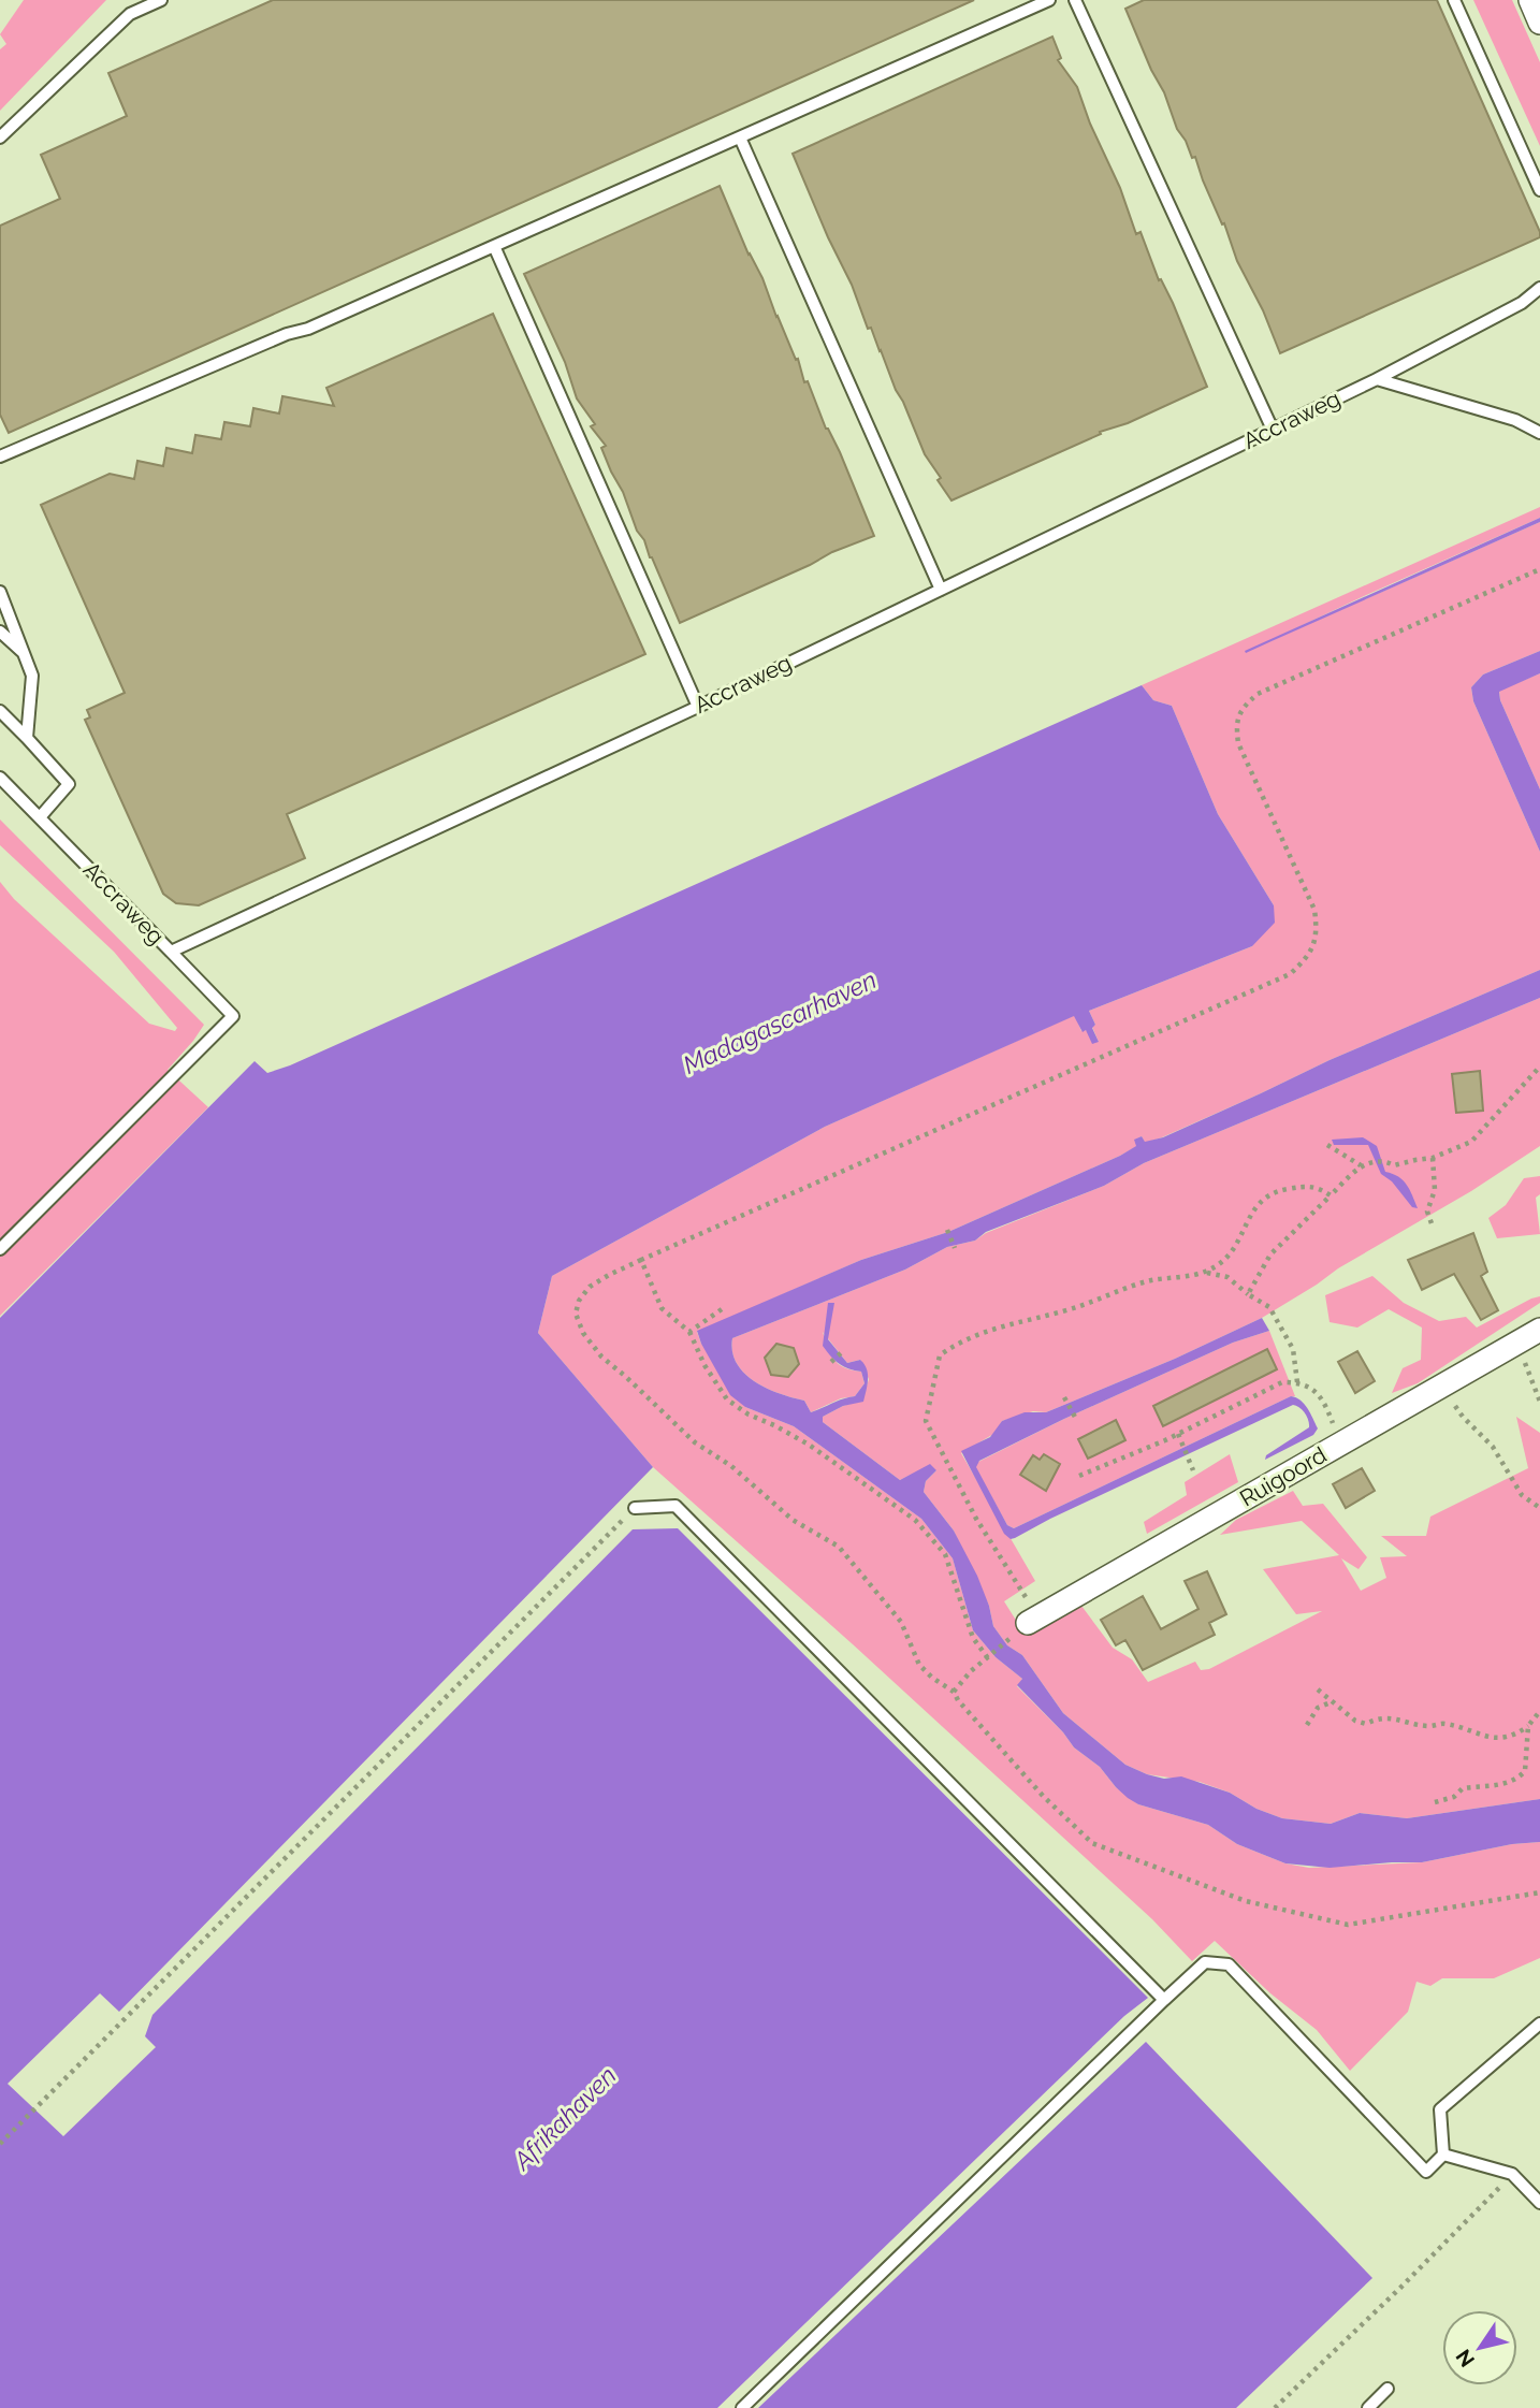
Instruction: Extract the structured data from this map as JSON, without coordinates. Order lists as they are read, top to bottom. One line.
{"streets":{"street":["Ruigoord"],"lane":["Accraweg"]},"water":["Madagascarhaven","Afrikahaven"],"north":"bottom left"}
